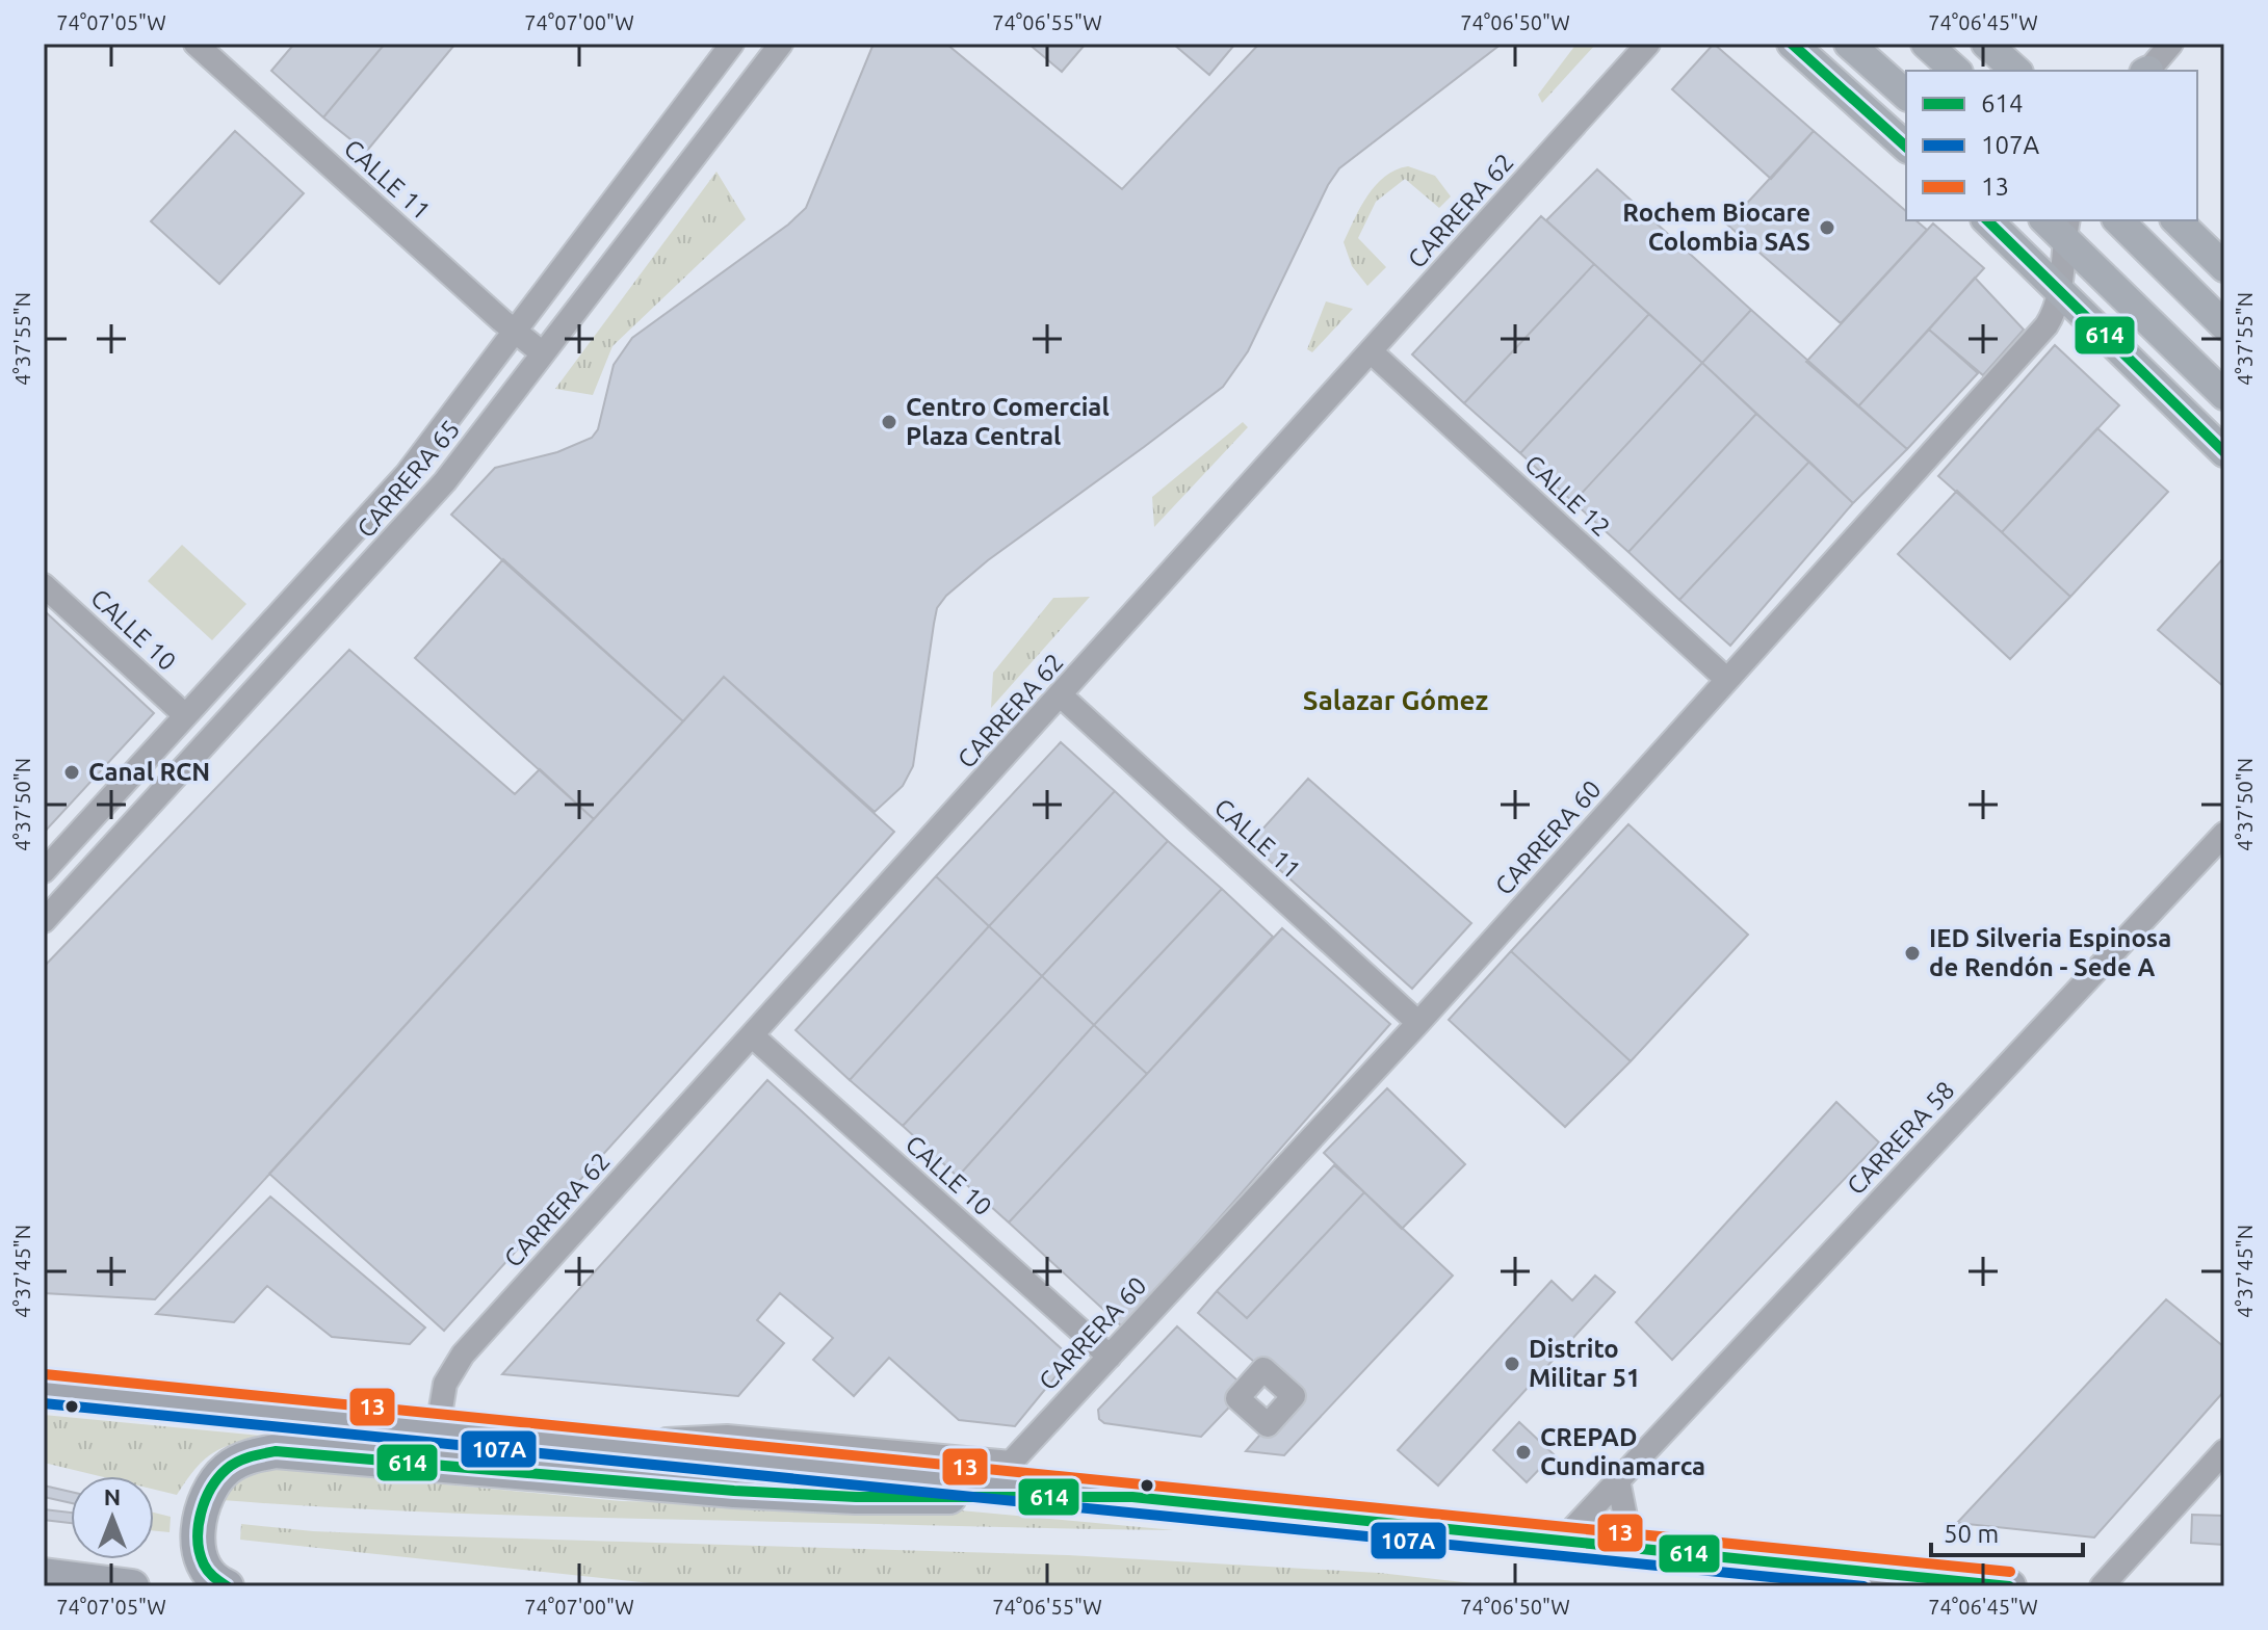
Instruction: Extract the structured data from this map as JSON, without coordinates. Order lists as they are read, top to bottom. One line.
{"streets":{"street":["CALLE 11","CARRERA 62","CARRERA 65","CALLE 12","CALLE 10","CARRERA 60","CARRERA 58"]},"crossings":[["CALLE 11","CARRERA 62"],["CALLE 11","CARRERA 65"],["CALLE 11","CARRERA 60"],["CARRERA 62","CALLE 12"],["CARRERA 62","CALLE 10"],["CARRERA 65","CALLE 10"],["CALLE 12","CARRERA 60"],["CALLE 10","CARRERA 60"]],"districts":["Salazar Gómez"],"places":["Rochem Biocare Colombia SAS","Centro Comercial Plaza Central","Canal RCN","IED Silveria Espinosa de Rendón - Sede A","Distrito Militar 51","CREPAD Cundinamarca"],"lines":["transit line 614","transit line 13","transit line 107A"],"legend":["614","107A","13"],"scale_bar":"50 m","north":"top","coordinates":["74°07'05\"W","74°07'00\"W","74°06'55\"W","74°06'50\"W","74°06'45\"W","4°37'55\"N","4°37'50\"N","4°37'45\"N"]}
